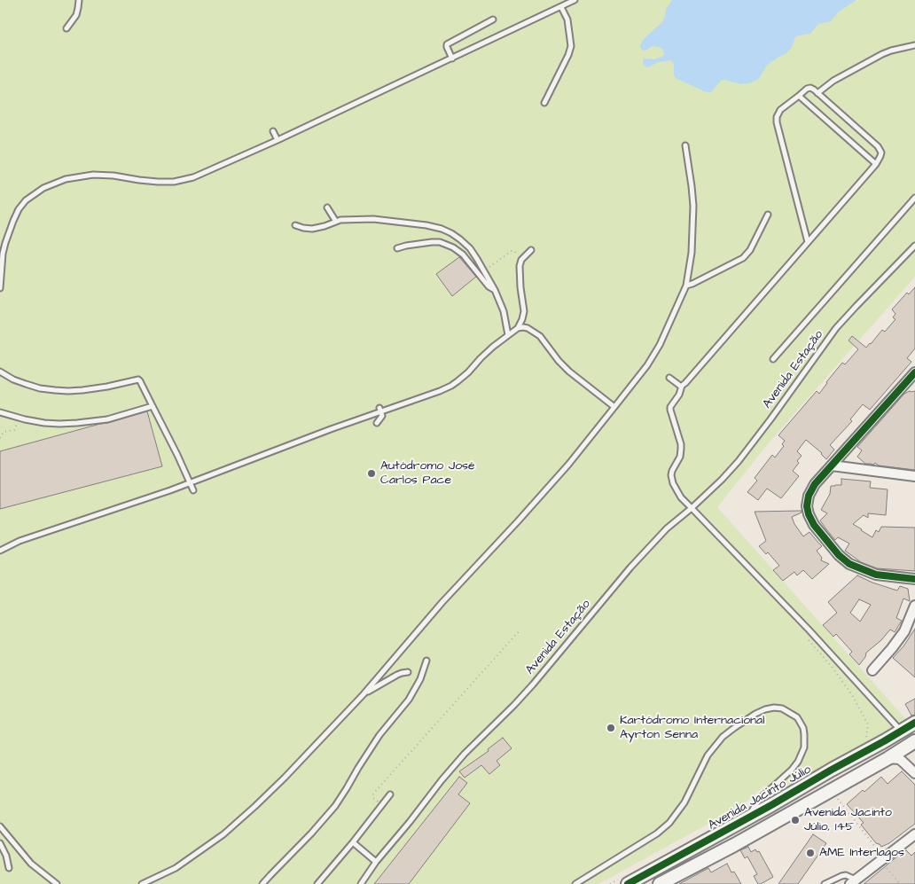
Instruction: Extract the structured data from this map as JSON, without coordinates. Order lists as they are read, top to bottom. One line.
{"streets":{"street":["Avenida Jacinto Júlio"],"lane":["Avenida Estação"]},"places":["Autódromo José Carlos Pace","Kartódromo Internacional Ayrton Senna","Avenida Jacinto Júlio, 145","AME Interlagos"]}
